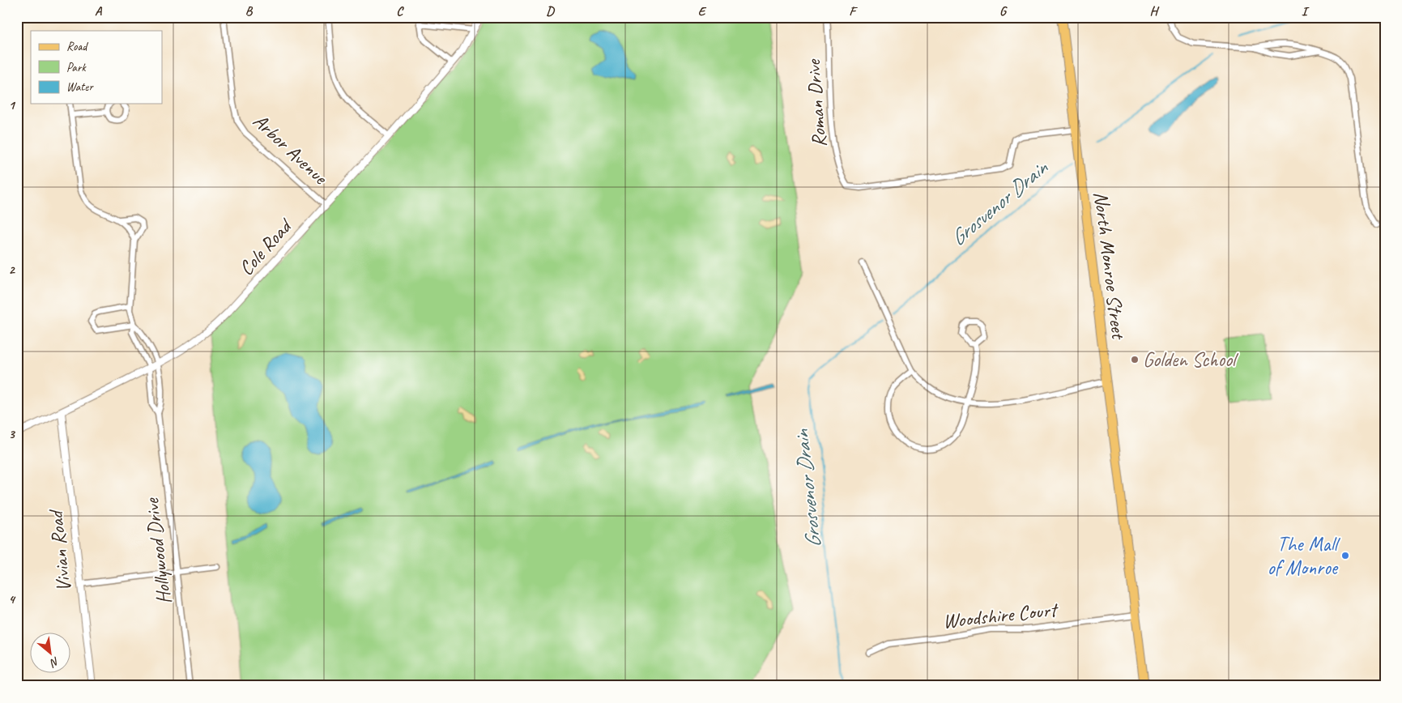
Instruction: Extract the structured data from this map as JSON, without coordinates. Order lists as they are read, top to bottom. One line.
{"streets":{"main road":["North Monroe Street"],"street":["Roman Drive","Arbor Avenue","Cole Road","Vivian Road","Hollywood Drive","Woodshire Court"]},"crossings":[["Roman Drive","North Monroe Street"],["Arbor Avenue","Cole Road"],["Cole Road","Vivian Road"],["Cole Road","Hollywood Drive"],["North Monroe Street","Woodshire Court"]],"water":["Grosvenor Drain"],"places":["Golden School","The Mall of Monroe"],"legend":["Road","Park","Water"],"north":"bottom right","grid":{"columns":["A","B","C","D","E","F","G","H","I"],"rows":["1","2","3","4"]}}
